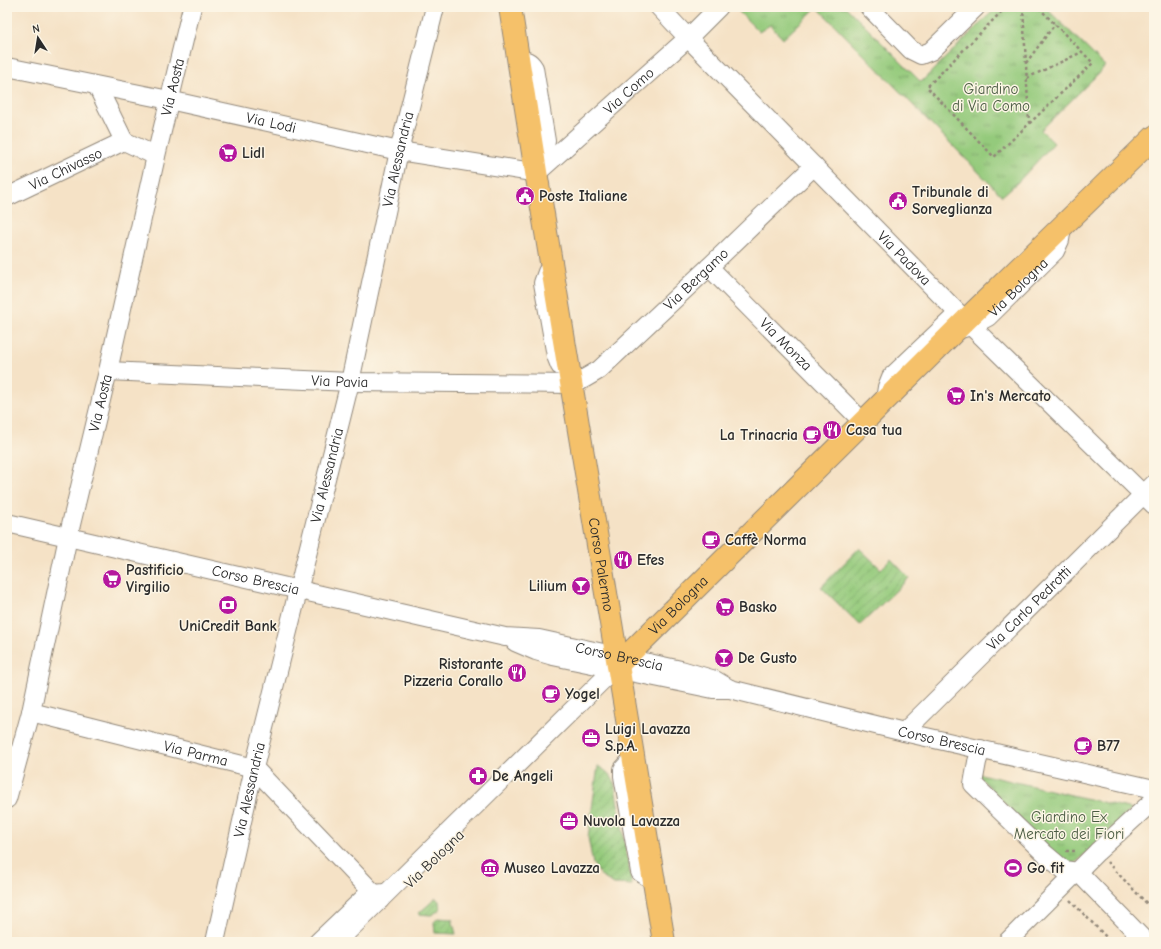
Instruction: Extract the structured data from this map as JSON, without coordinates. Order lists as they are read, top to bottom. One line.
{"streets":{"main road":["Via Bologna","Corso Palermo"],"street":["Via Aosta","Via Como","Via Lodi","Via Alessandria","Via Chivasso","Via Padova","Via Bergamo","Via Monza","Via Pavia","Corso Brescia","Via Carlo Pedrotti","Via Parma"]},"crossings":[["Via Aosta","Via Lodi"],["Via Aosta","Via Pavia"],["Via Aosta","Corso Brescia"],["Via Aosta","Via Parma"],["Via Como","Via Lodi"],["Via Como","Via Padova"],["Via Como","Corso Palermo"],["Via Lodi","Via Alessandria"],["Via Lodi","Corso Palermo"],["Via Alessandria","Via Pavia"],["Via Alessandria","Corso Brescia"],["Via Alessandria","Via Parma"],["Via Padova","Via Bergamo"],["Via Padova","Via Bologna"],["Via Padova","Via Carlo Pedrotti"],["Via Bergamo","Via Monza"],["Via Bergamo","Via Pavia"],["Via Bergamo","Corso Palermo"],["Via Bologna","Via Monza"],["Via Bologna","Corso Palermo"],["Via Bologna","Corso Brescia"],["Via Pavia","Corso Palermo"],["Corso Palermo","Corso Brescia"],["Corso Brescia","Via Carlo Pedrotti"]],"parks":["Giardino di Via Como","Giardino Ex Mercato dei Fiori"],"places":{"supermarket":["Lidl","In's Mercato","Pastificio Virgilio","Basko"],"public building":["Poste Italiane","Tribunale di Sorveglianza"],"restaurant":["Casa tua","Efes","Ristorante Pizzeria Corallo"],"cafe":["La Trinacria","Caffè Norma","Yogel","B77"],"bar":["Lilium","De Gusto"],"bank":["UniCredit Bank"],"office":["Luigi Lavazza S.p.A.","Nuvola Lavazza"],"pharmacy":["De Angeli"],"museum":["Museo Lavazza"],"sports":["Go fit"]},"north":"top"}
